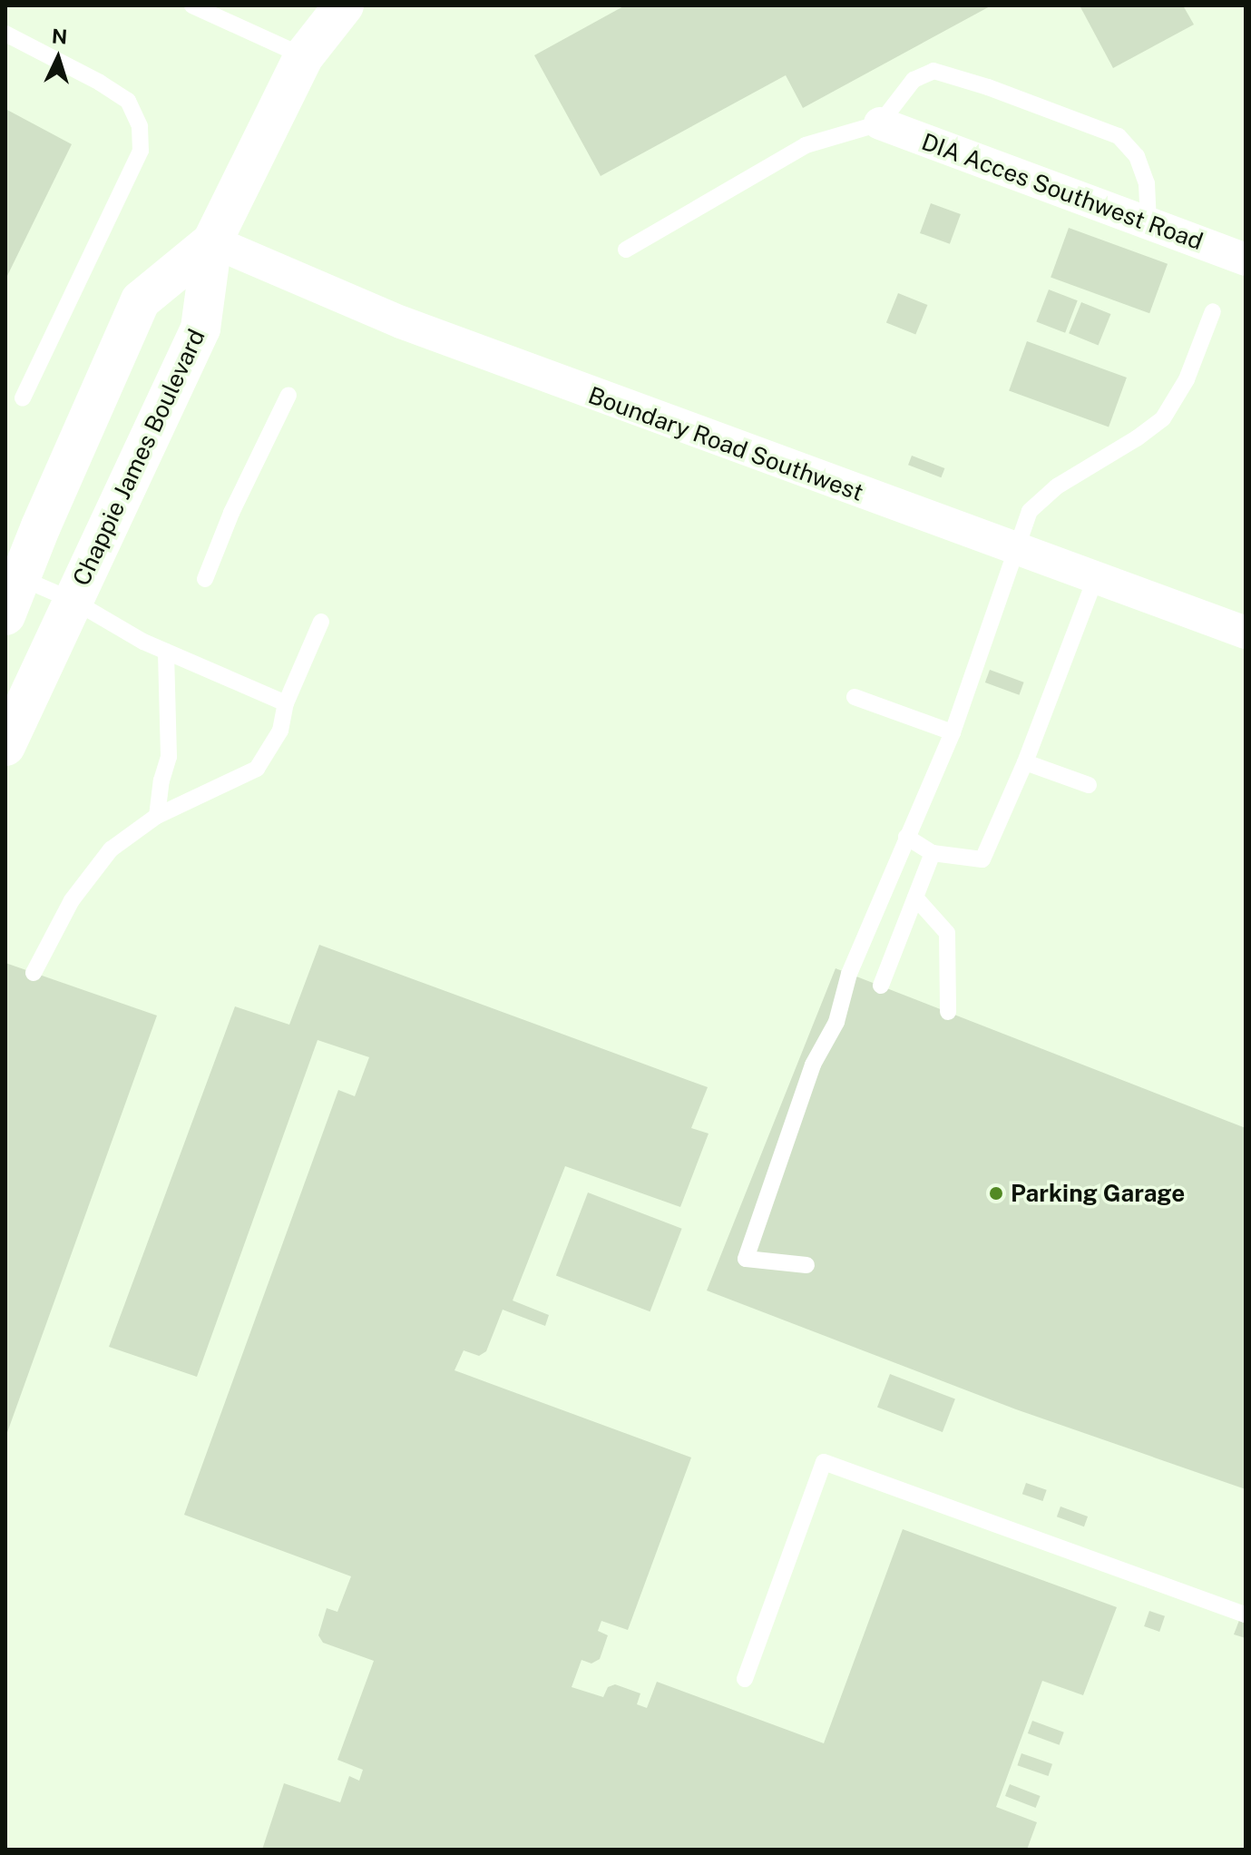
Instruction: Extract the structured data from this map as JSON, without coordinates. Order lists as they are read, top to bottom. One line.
{"streets":{"street":["DIA Acces Southwest Road","Boundary Road Southwest","Chappie James Boulevard"]},"crossings":[["Boundary Road Southwest","Chappie James Boulevard"]],"places":["Parking Garage"],"north":"top"}
